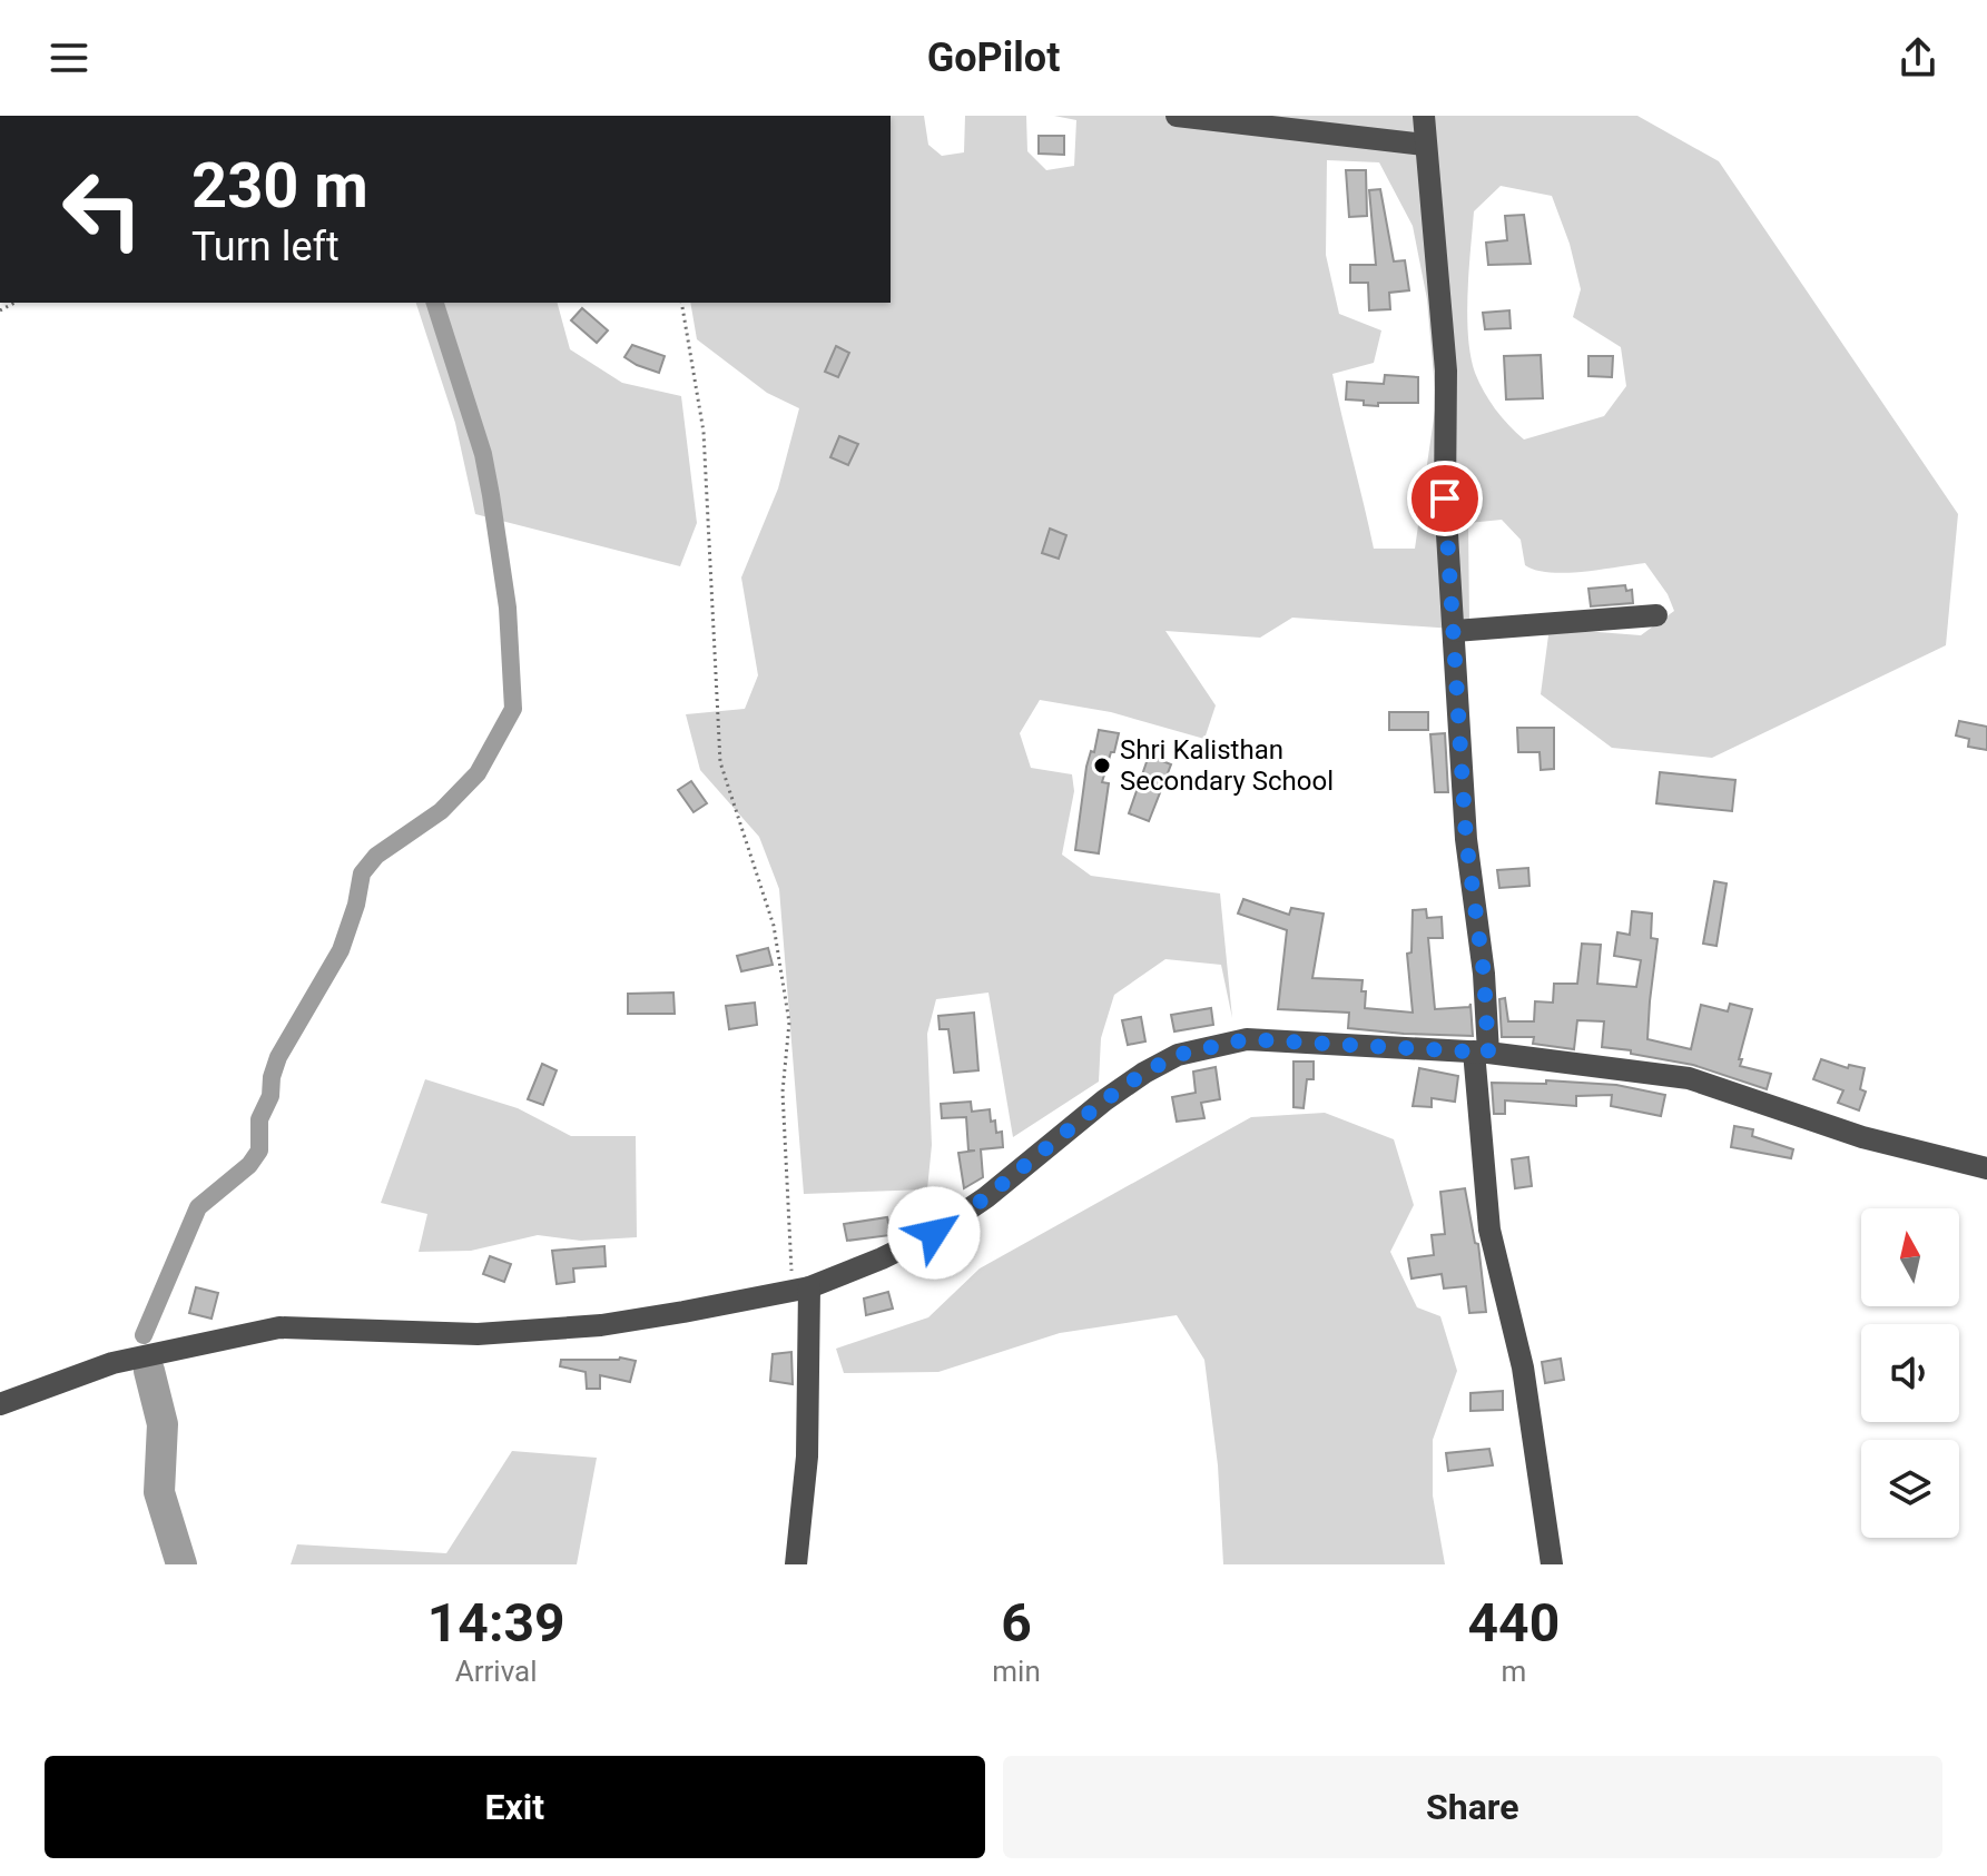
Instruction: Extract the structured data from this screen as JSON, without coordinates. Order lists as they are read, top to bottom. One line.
{"places":["Shri Kalisthan Secondary School"],"north":"top","page":{"header":"GoPilot","turn":["230 m","Turn left"],"eta":["14:39","Arrival","6","min","440","m"],"buttons":["Exit","Share"]}}
